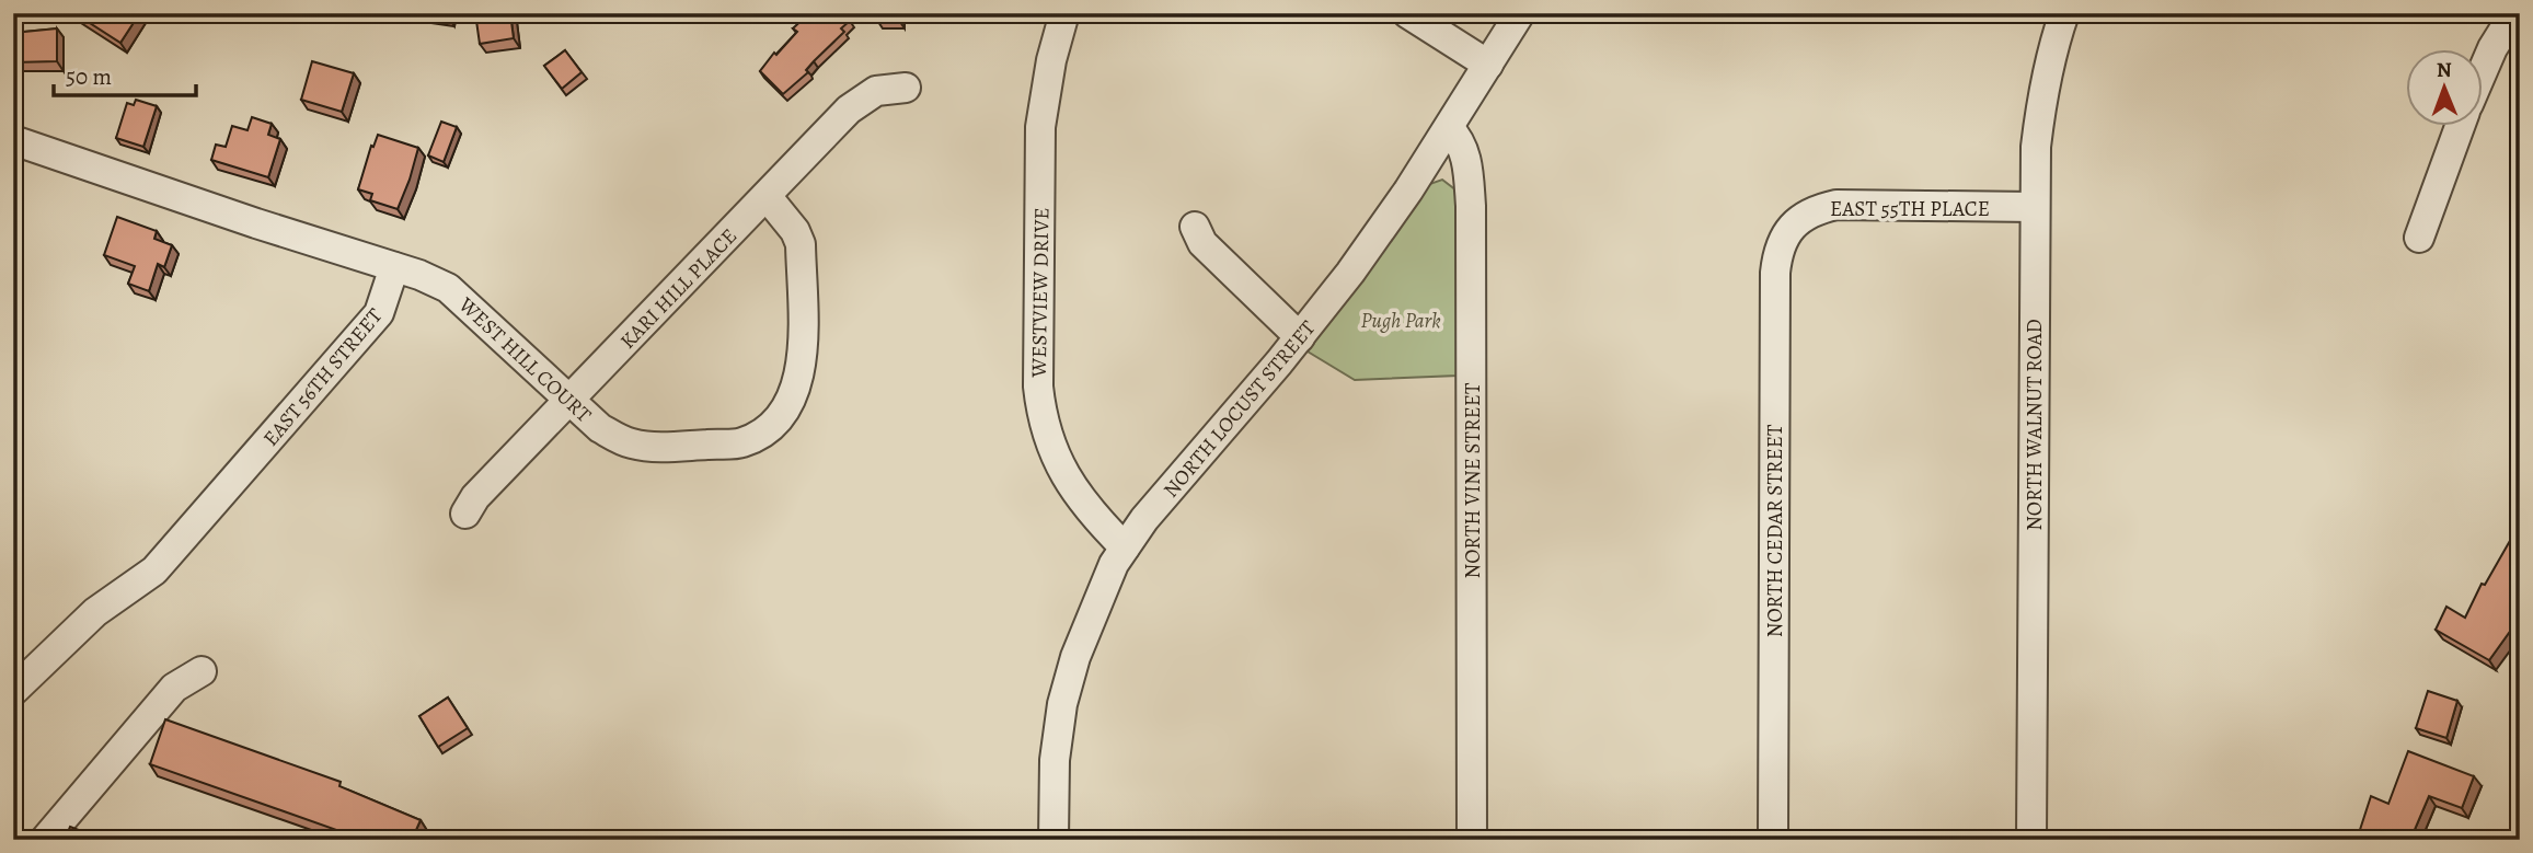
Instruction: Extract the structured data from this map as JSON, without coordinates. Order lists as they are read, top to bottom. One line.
{"streets":{"street":["EAST 55TH PLACE","KARI HILL PLACE","WESTVIEW DRIVE","WEST HILL COURT","EAST 56TH STREET","NORTH LOCUST STREET","NORTH WALNUT ROAD","NORTH VINE STREET","NORTH CEDAR STREET"]},"crossings":[["EAST 55TH PLACE","NORTH WALNUT ROAD"],["EAST 55TH PLACE","NORTH CEDAR STREET"],["KARI HILL PLACE","WEST HILL COURT"],["WESTVIEW DRIVE","NORTH LOCUST STREET"],["WEST HILL COURT","EAST 56TH STREET"],["NORTH LOCUST STREET","NORTH VINE STREET"]],"parks":["Pugh Park"],"scale_bar":"50 m","north":"top"}
